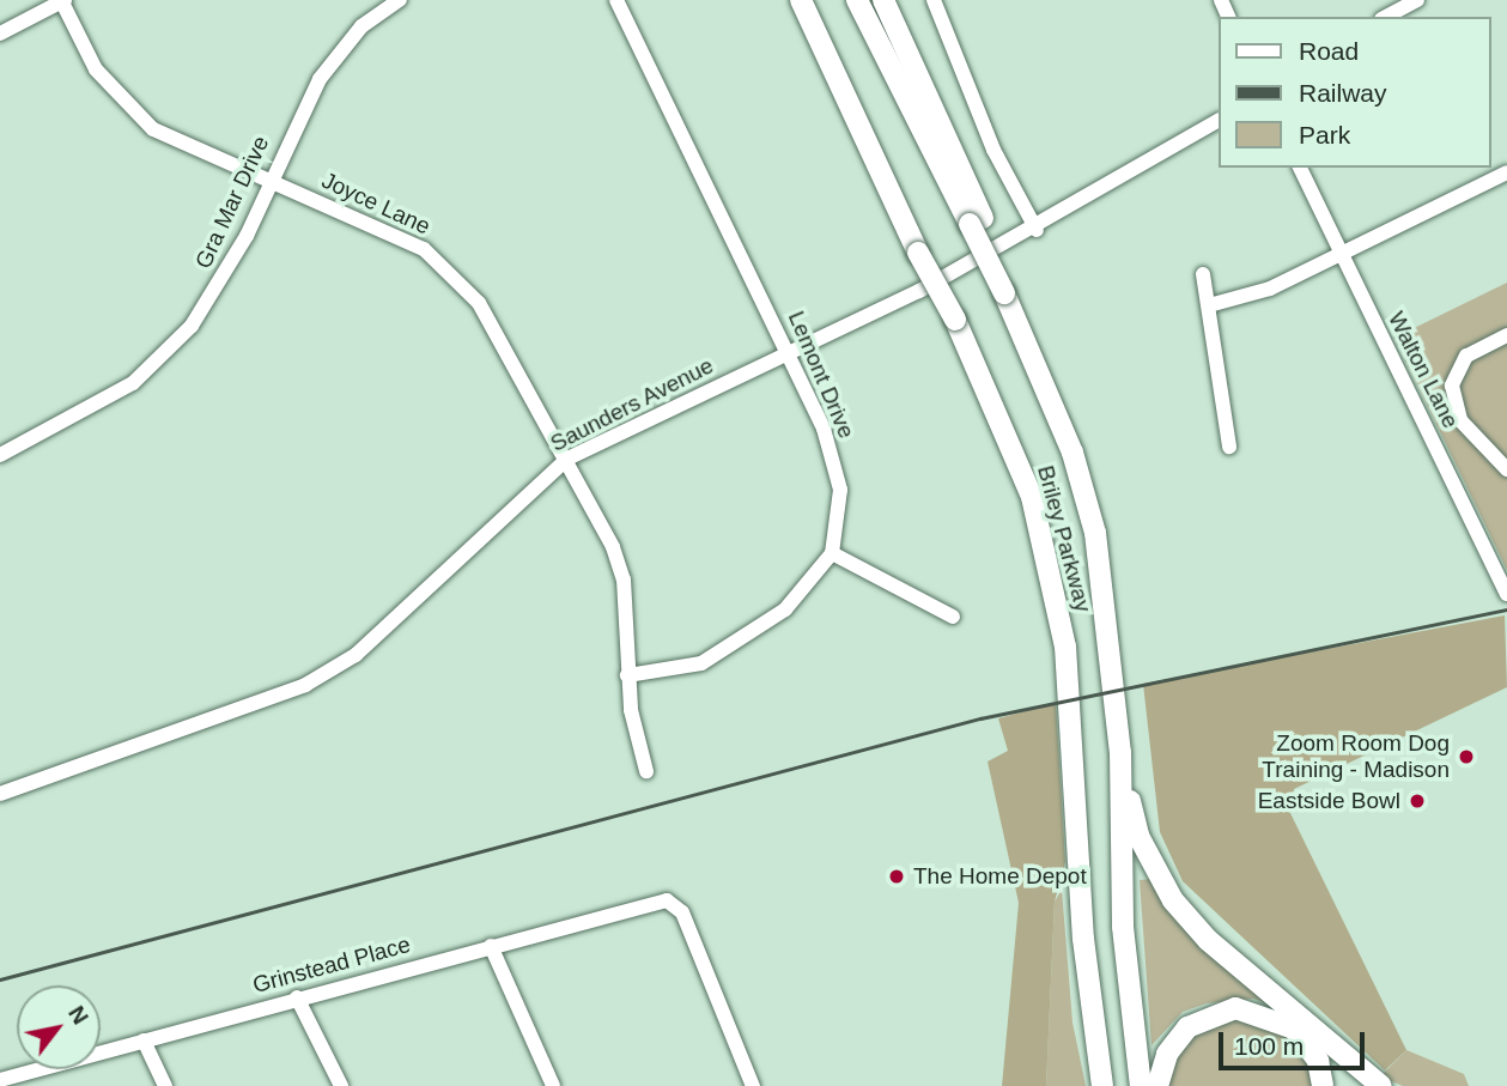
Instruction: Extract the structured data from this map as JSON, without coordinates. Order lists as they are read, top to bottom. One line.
{"streets":{"highway":["Briley Parkway"],"street":["Gra Mar Drive","Joyce Lane","Walton Lane","Lemont Drive","Saunders Avenue","Grinstead Place"]},"crossings":[["Gra Mar Drive","Joyce Lane"],["Joyce Lane","Saunders Avenue"],["Lemont Drive","Saunders Avenue"]],"places":["Zoom Room Dog Training - Madison","Eastside Bowl","The Home Depot"],"legend":["Road","Railway","Park"],"scale_bar":"100 m","north":"top right"}
